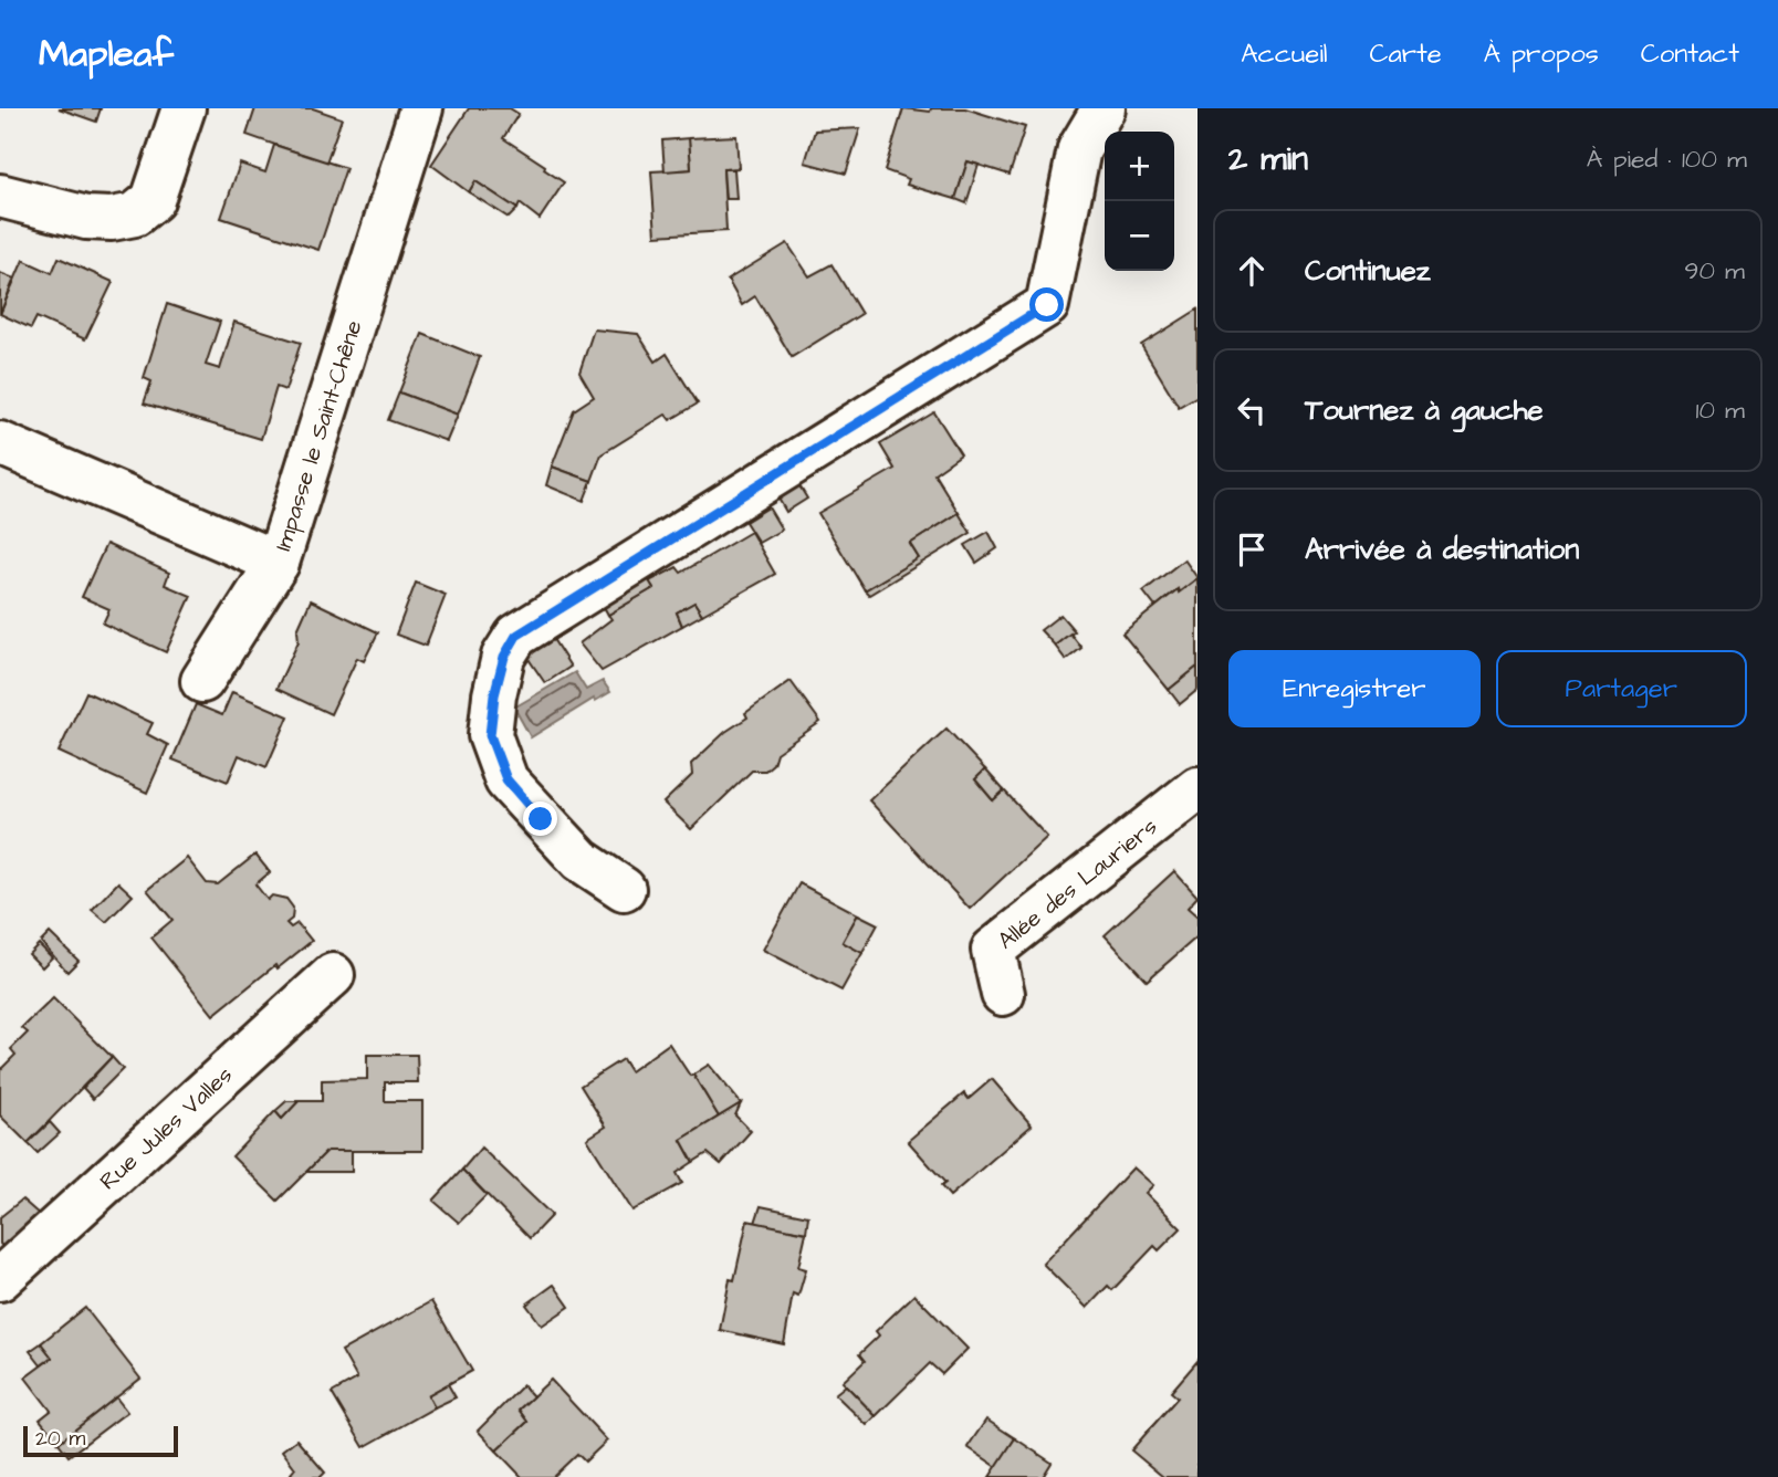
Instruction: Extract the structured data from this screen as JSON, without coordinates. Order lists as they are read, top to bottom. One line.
{"streets":{"street":["Impasse le Saint-Chêne","Allée des Lauriers","Rue Jules Valles"]},"scale_bar":"20 m","page":{"header":"Mapleaf","nav":["Accueil","Carte","À propos","Contact"],"heading":["2 min","À pied · 100 m"],"map_buttons":["+","−"],"list":[["Continuez","90 m"],["Tournez à gauche","10 m"],"Arrivée à destination"],"buttons":["Enregistrer","Partager"],"scale":"20 m"}}
